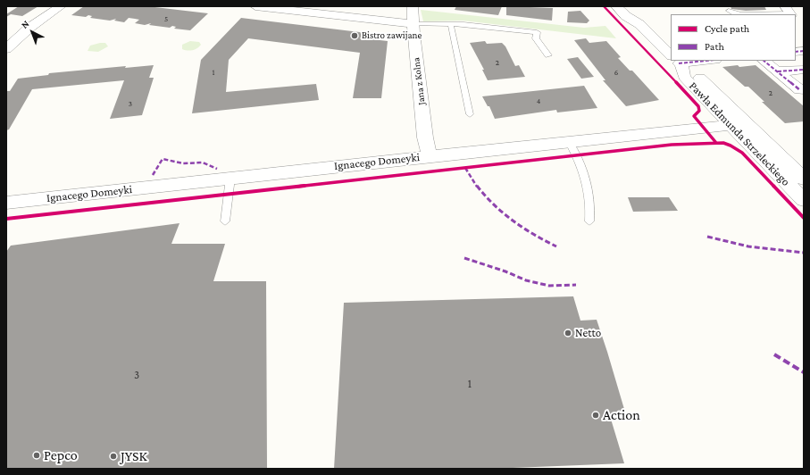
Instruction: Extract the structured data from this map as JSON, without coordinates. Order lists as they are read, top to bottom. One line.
{"streets":{"street":["Jana z Kolna","Pawła Edmunda Strzeleckiego","Ignacego Domeyki"]},"crossings":[["Jana z Kolna","Ignacego Domeyki"],["Pawła Edmunda Strzeleckiego","Ignacego Domeyki"]],"places":["Bistro zawijane","Netto","Action","Pepco","JYSK"],"house_numbers":["5","2","1","6","2","4","3","3","1"],"legend":["Cycle path","Path"],"north":"top left"}
